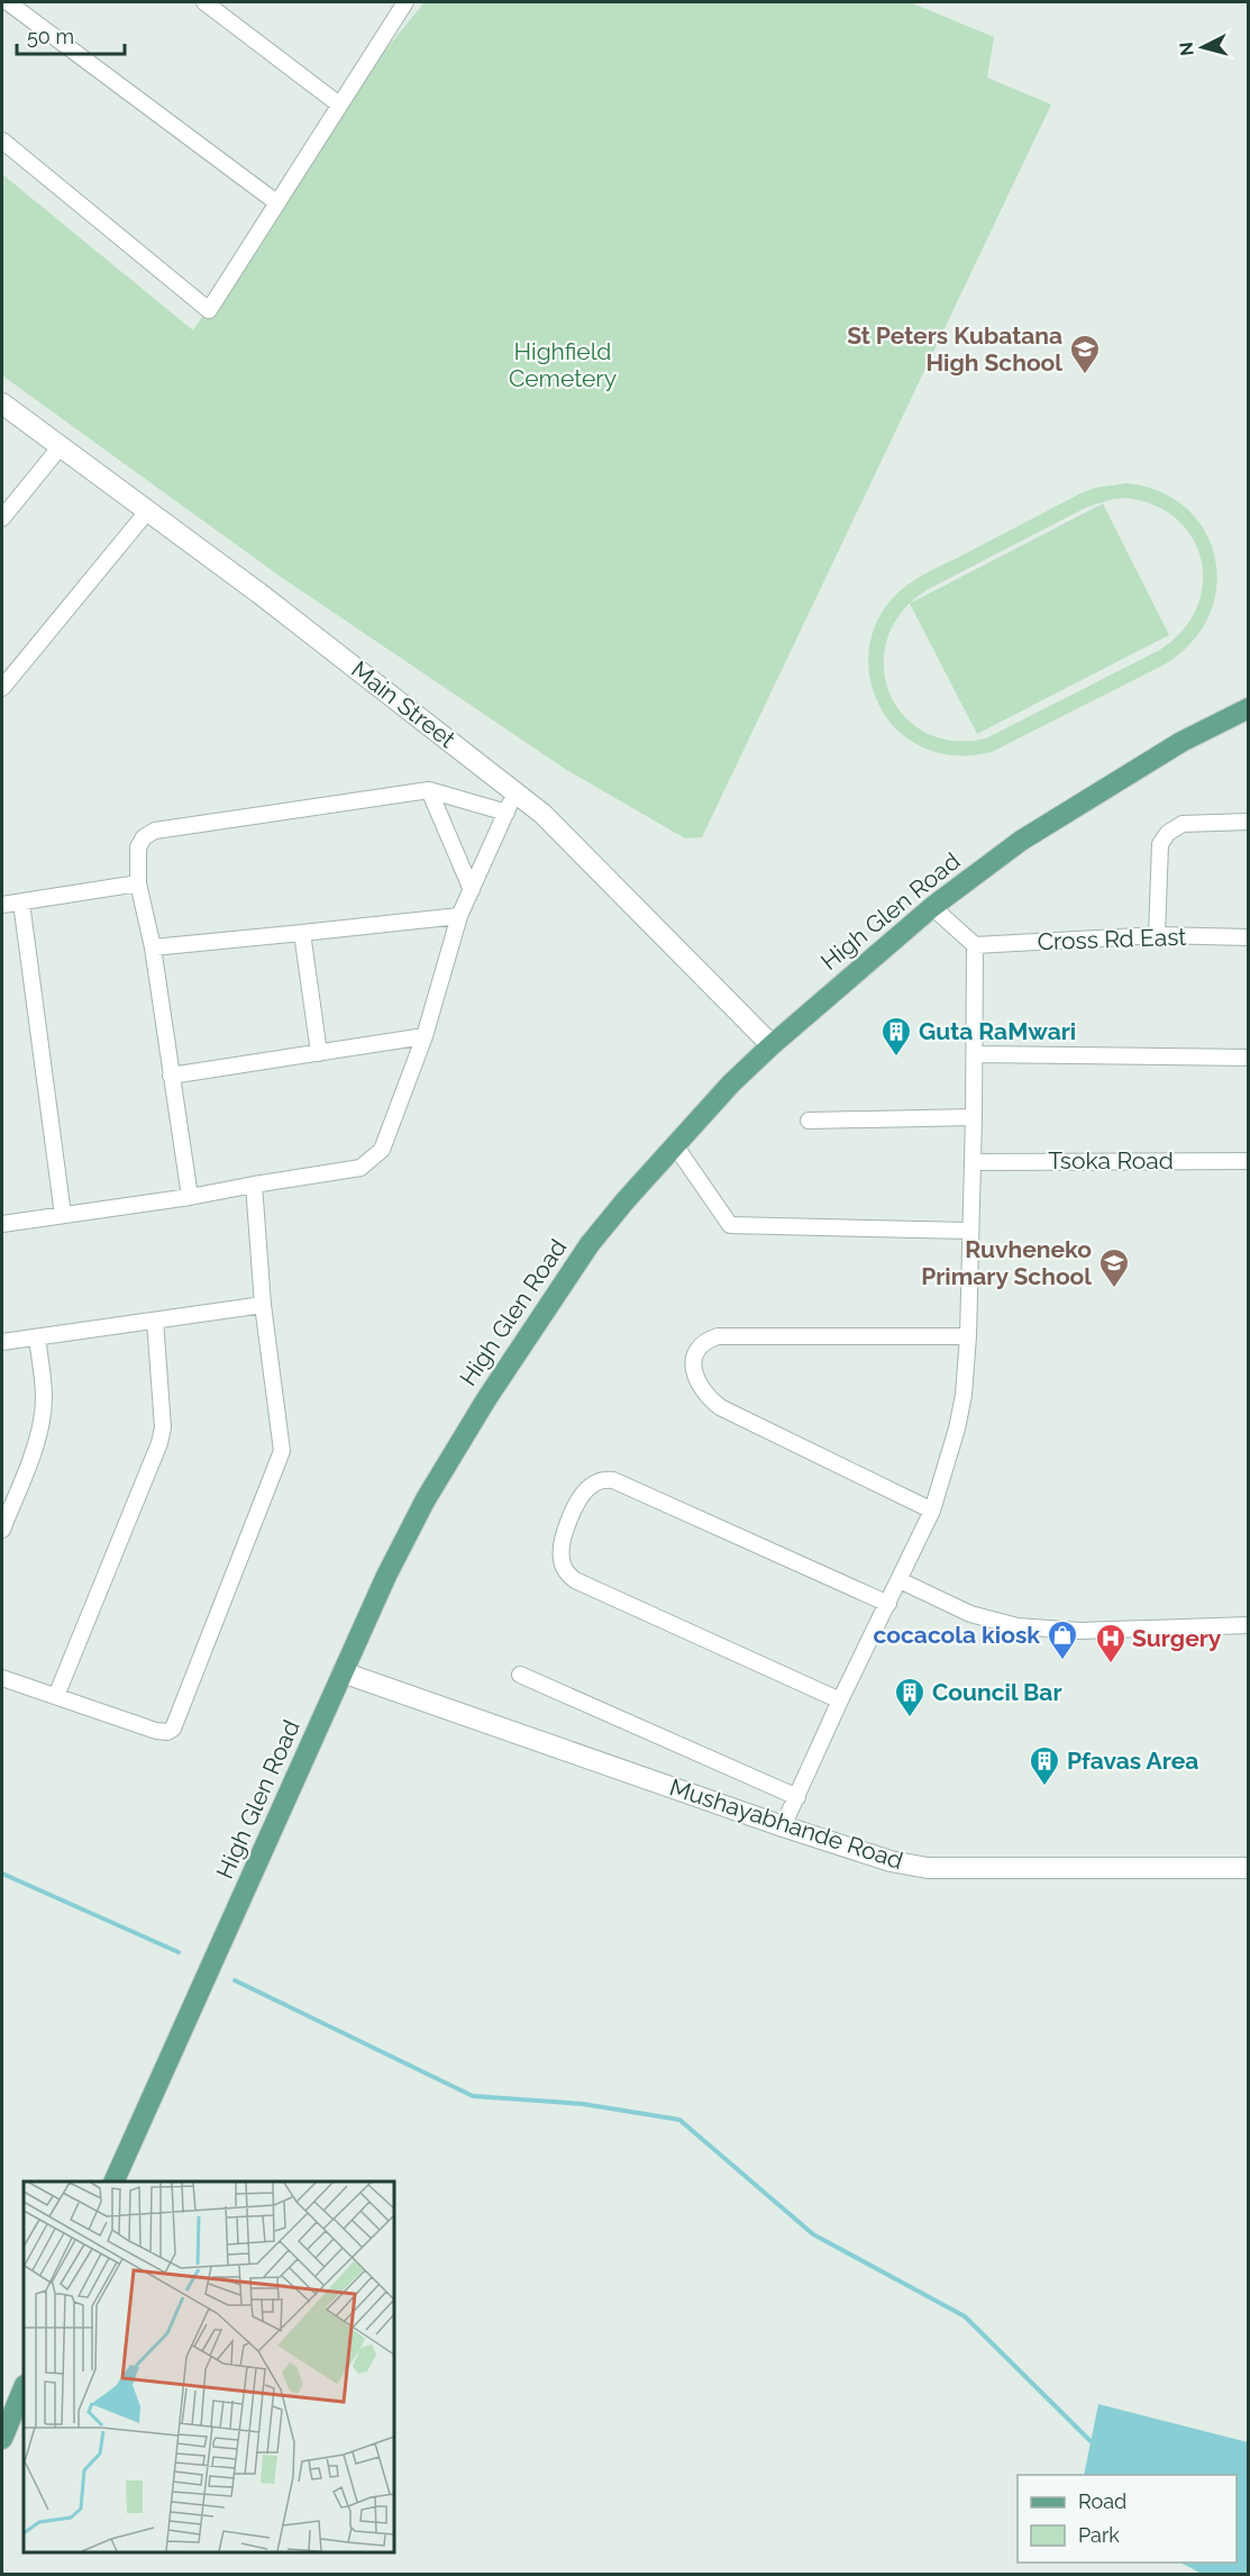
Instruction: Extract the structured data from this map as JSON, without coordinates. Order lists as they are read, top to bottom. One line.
{"streets":{"main road":["High Glen Road"],"street":["Main Street","Cross Rd East","Tsoka Road","Mushayabhande Road"]},"crossings":[["Main Street","High Glen Road"],["High Glen Road","Mushayabhande Road"]],"parks":["Highfield Cemetery"],"places":{"school or university":["St Peters Kubatana High School","Ruvheneko Primary School"],"building":["Guta RaMwari","Council Bar","Pfavas Area"],"shop":["cocacola kiosk"],"hospital":["Surgery"]},"legend":["Road","Park"],"scale_bar":"50 m","north":"left"}
